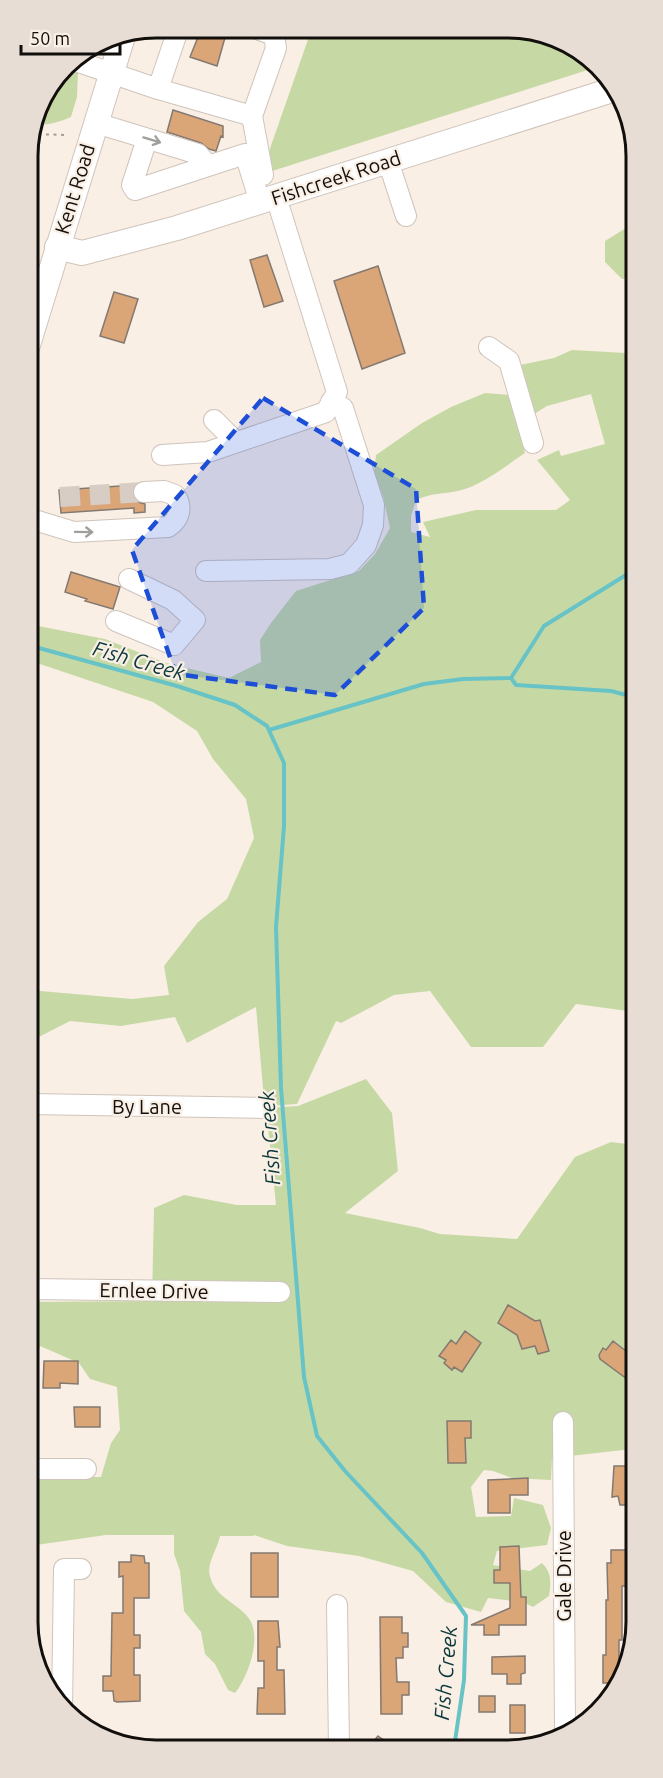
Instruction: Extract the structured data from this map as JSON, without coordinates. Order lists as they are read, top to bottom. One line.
{"streets":{"main road":["Fishcreek Road","Kent Road"],"street":["By Lane","Ernlee Drive","Gale Drive"]},"crossings":[["Fishcreek Road","Kent Road"]],"water":["Fish Creek"],"scale_bar":"50 m"}
